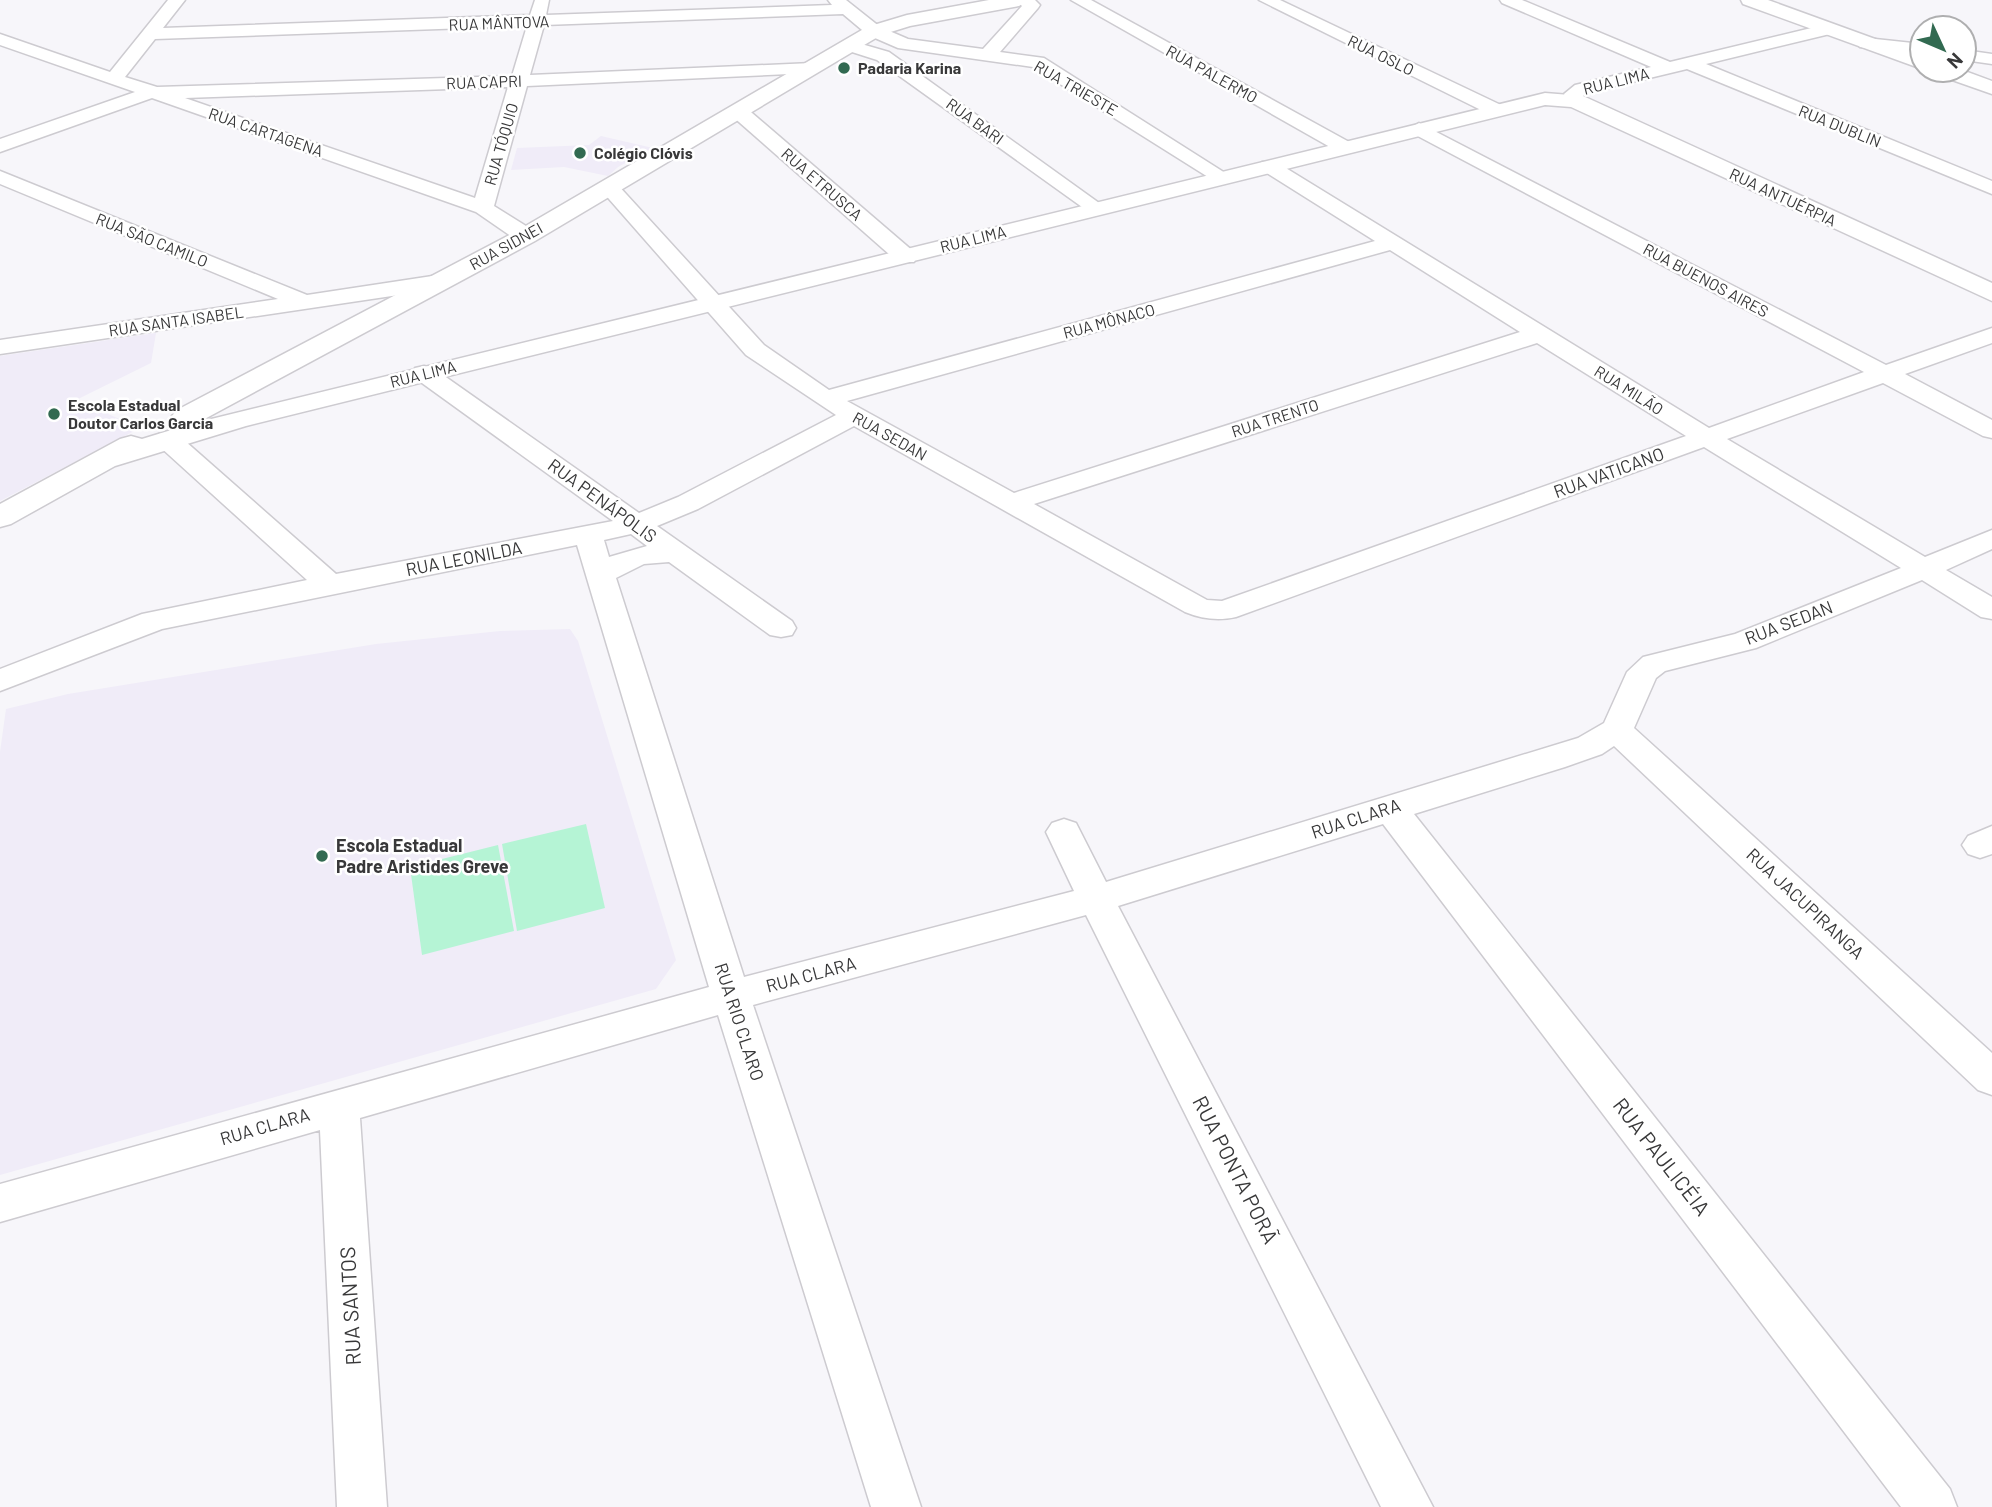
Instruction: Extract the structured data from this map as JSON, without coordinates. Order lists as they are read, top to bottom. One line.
{"streets":{"main road":["RUA LIMA","RUA ANTUÉRPIA","RUA SIDNEI"],"street":["RUA MÂNTOVA","RUA OSLO","RUA PALERMO","RUA CAPRI","RUA TRIESTE","RUA BARI","RUA DUBLIN","RUA CARTAGENA","RUA TÓQUIO","RUA ETRUSCA","RUA SÃO CAMILO","RUA BUENOS AIRES","RUA SANTA ISABEL","RUA MÔNACO","RUA MILÃO","RUA TRENTO","RUA SEDAN","RUA VATICANO","RUA PENÁPOLIS","RUA LEONILDA","RUA CLARA","RUA JACUPIRANGA","RUA RIO CLARO","RUA PAULICÉIA","RUA PONTA PORÃ","RUA SANTOS"]},"crossings":[["RUA MÂNTOVA","RUA BARI"],["RUA MÂNTOVA","RUA TÓQUIO"],["RUA OSLO","RUA LIMA"],["RUA PALERMO","RUA LIMA"],["RUA LIMA","RUA TRIESTE"],["RUA LIMA","RUA BARI"],["RUA LIMA","RUA DUBLIN"],["RUA LIMA","RUA ETRUSCA"],["RUA LIMA","RUA ANTUÉRPIA"],["RUA LIMA","RUA SIDNEI"],["RUA LIMA","RUA BUENOS AIRES"],["RUA LIMA","RUA MILÃO"],["RUA LIMA","RUA SEDAN"],["RUA LIMA","RUA PENÁPOLIS"],["RUA CAPRI","RUA CARTAGENA"],["RUA CAPRI","RUA TÓQUIO"],["RUA CAPRI","RUA SIDNEI"],["RUA TRIESTE","RUA BARI"],["RUA TRIESTE","RUA SIDNEI"],["RUA BARI","RUA SIDNEI"],["RUA CARTAGENA","RUA TÓQUIO"],["RUA CARTAGENA","RUA SIDNEI"],["RUA ETRUSCA","RUA SIDNEI"],["RUA SÃO CAMILO","RUA SANTA ISABEL"],["RUA SIDNEI","RUA SANTA ISABEL"],["RUA SIDNEI","RUA SEDAN"],["RUA BUENOS AIRES","RUA VATICANO"],["RUA MÔNACO","RUA MILÃO"],["RUA MÔNACO","RUA SEDAN"],["RUA MILÃO","RUA TRENTO"],["RUA MILÃO","RUA SEDAN"],["RUA MILÃO","RUA VATICANO"],["RUA TRENTO","RUA SEDAN"],["RUA SEDAN","RUA VATICANO"],["RUA SEDAN","RUA LEONILDA"],["RUA SEDAN","RUA CLARA"],["RUA SEDAN","RUA JACUPIRANGA"],["RUA PENÁPOLIS","RUA LEONILDA"],["RUA LEONILDA","RUA RIO CLARO"],["RUA CLARA","RUA JACUPIRANGA"],["RUA CLARA","RUA RIO CLARO"],["RUA CLARA","RUA PAULICÉIA"],["RUA CLARA","RUA PONTA PORÃ"],["RUA CLARA","RUA SANTOS"]],"places":["Padaria Karina","Colégio Clóvis","Escola Estadual Doutor Carlos Garcia","Escola Estadual Padre Aristides Greve"],"north":"bottom right"}
